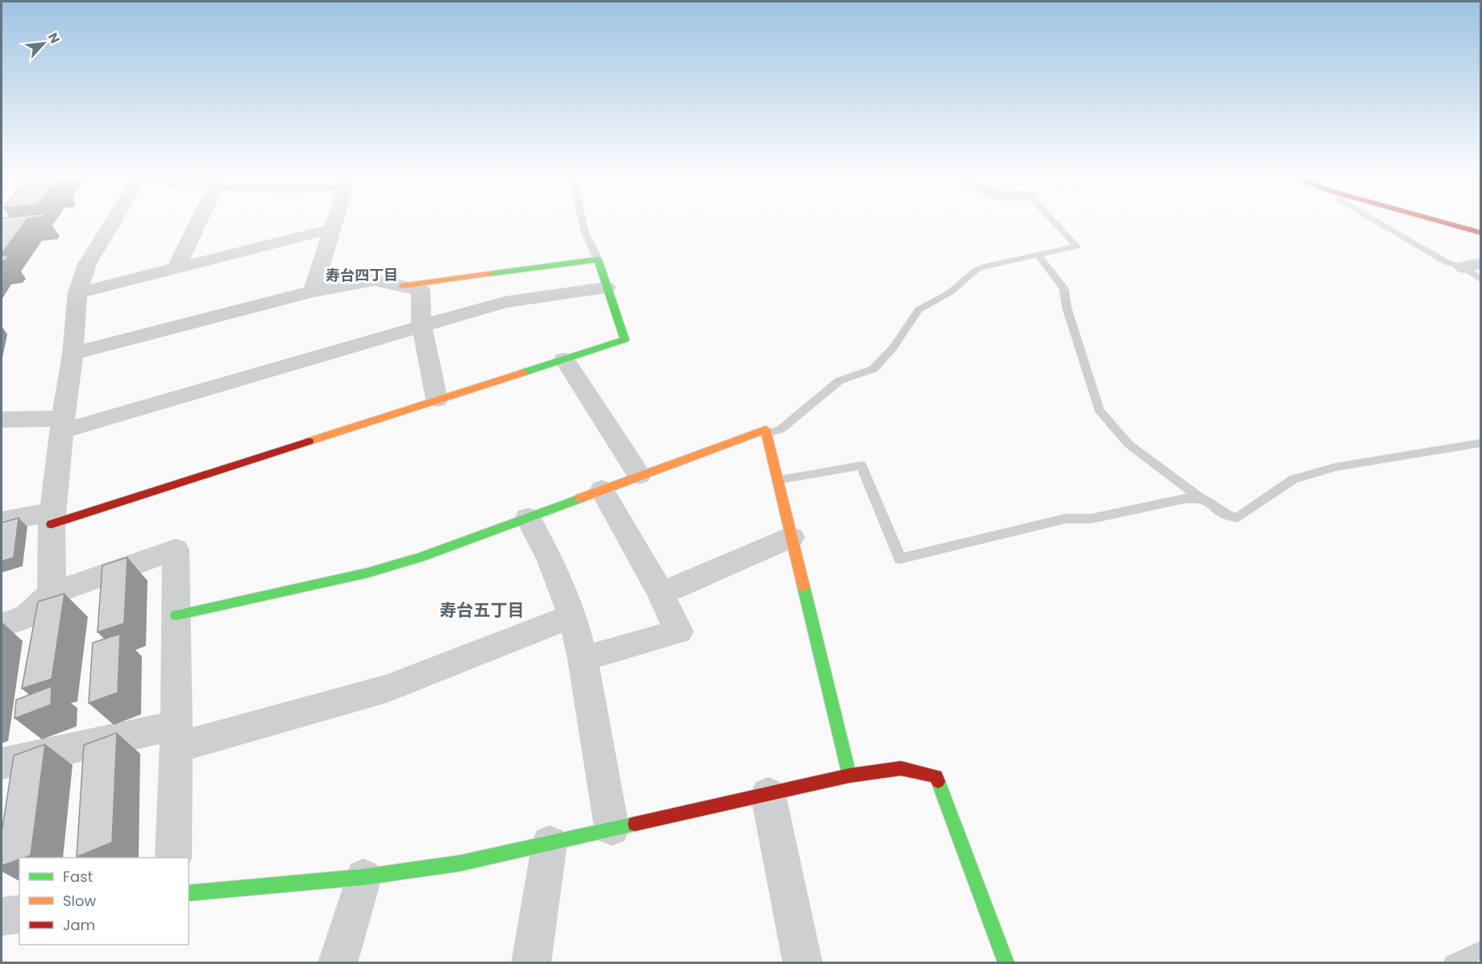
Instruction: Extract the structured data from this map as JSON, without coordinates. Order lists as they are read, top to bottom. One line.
{"districts":["寿台四丁目","寿台五丁目"],"legend":["Fast","Slow","Jam"],"north":"top right"}
